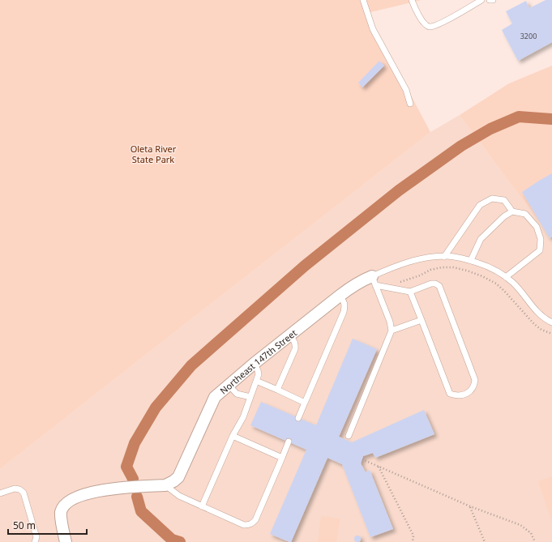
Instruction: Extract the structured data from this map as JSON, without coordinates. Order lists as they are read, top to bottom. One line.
{"streets":{"street":["Northeast 147th Street"]},"parks":["Oleta River State Park"],"house_numbers":["3200"],"scale_bar":"50 m"}
